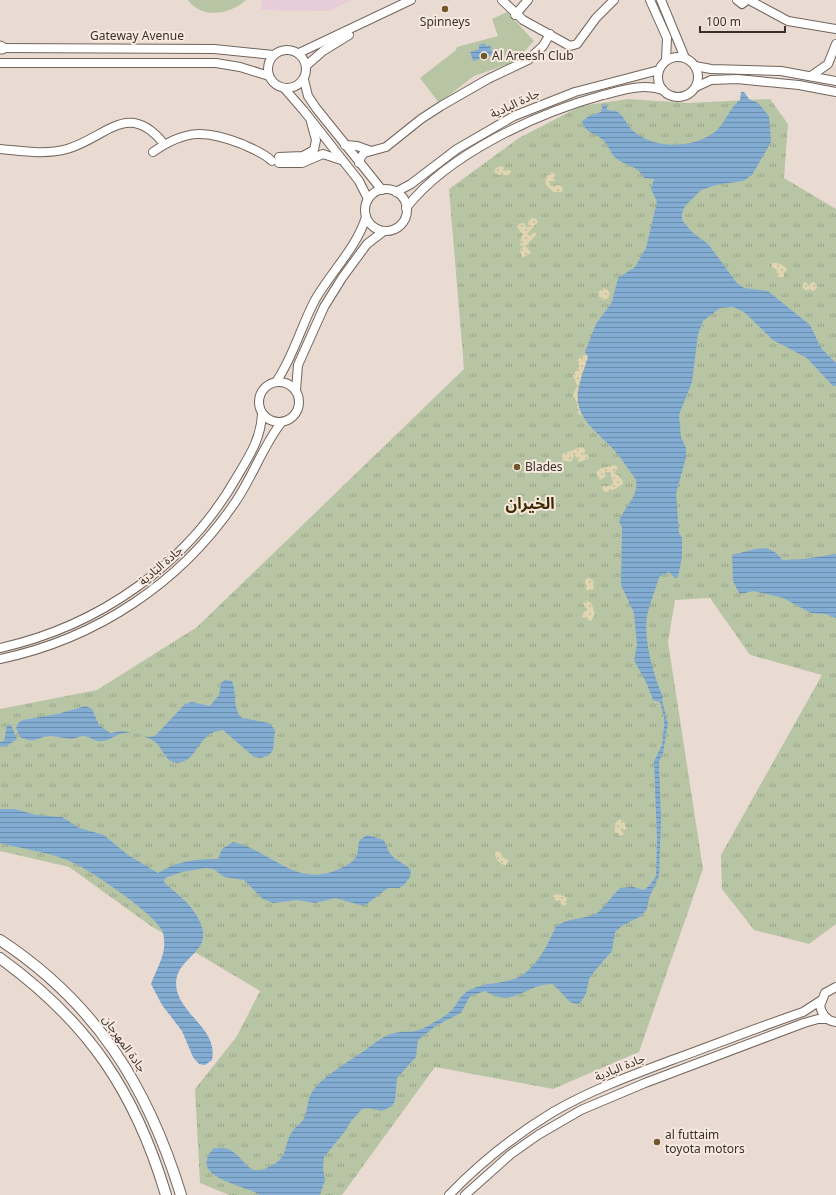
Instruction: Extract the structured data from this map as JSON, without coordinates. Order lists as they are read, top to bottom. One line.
{"streets":{"main road":["جادة المهرجان"],"street":["Gateway Avenue","جادة البادية"]},"districts":["الخيران"],"places":["Spinneys","Al Areesh Club","Blades","al futtaim toyota motors"],"scale_bar":"100 m"}
